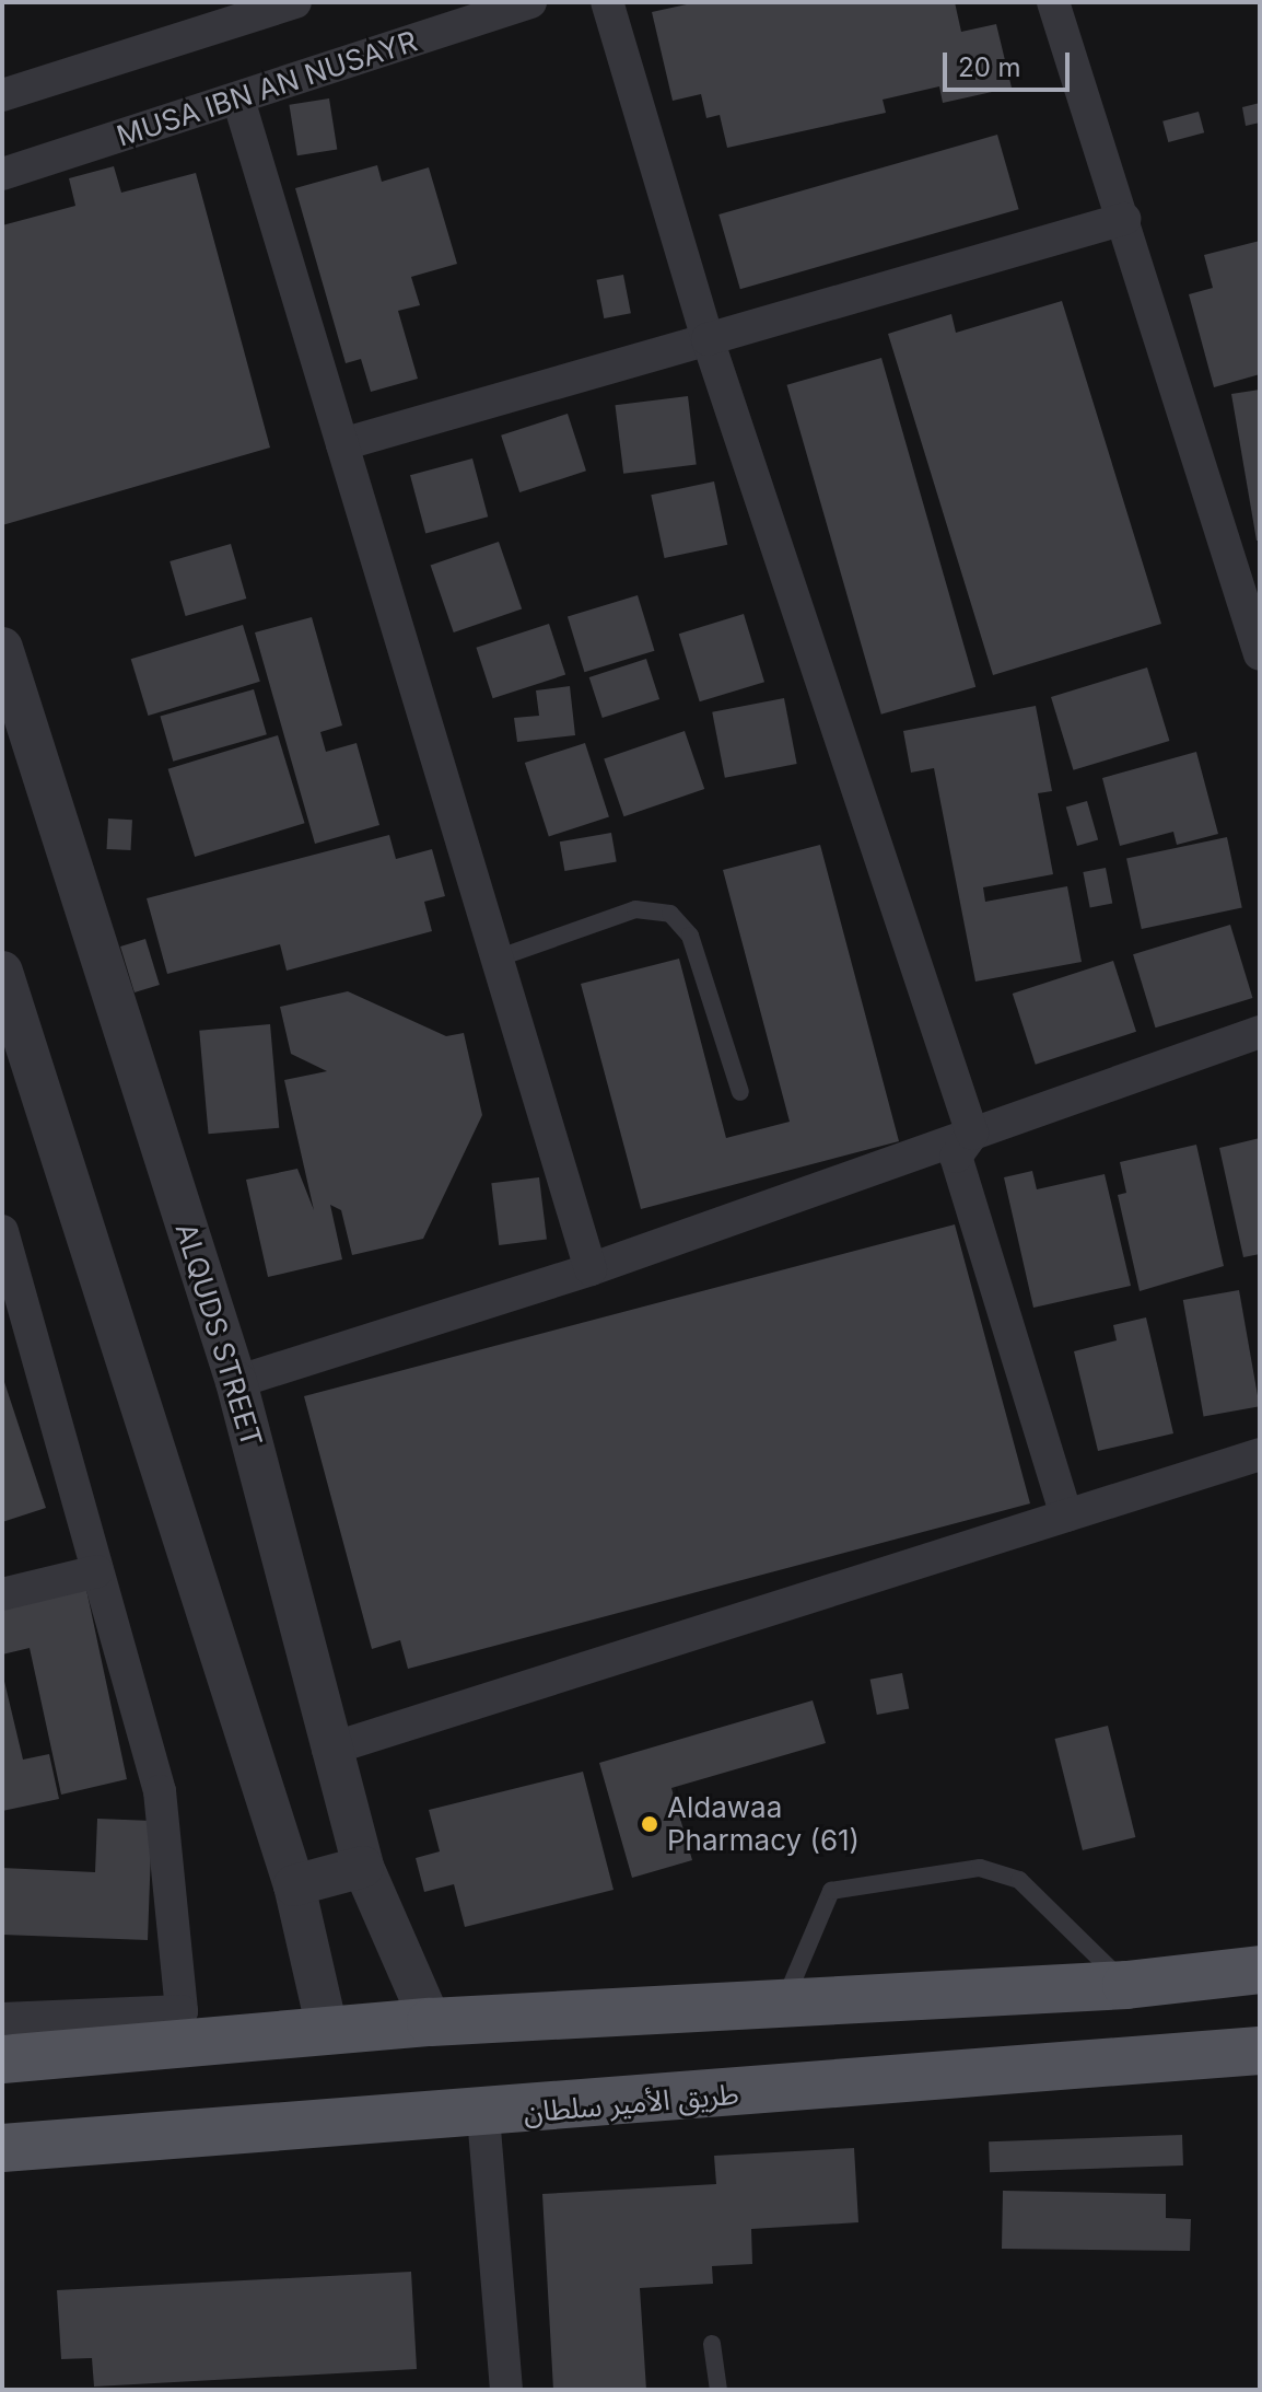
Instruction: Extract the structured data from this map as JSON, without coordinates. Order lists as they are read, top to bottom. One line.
{"streets":{"main road":["طريق الأمير سلطان"],"street":["MUSA IBN AN NUSAYR","ALQUDS STREET"]},"places":["Aldawaa Pharmacy (61)"],"scale_bar":"20 m"}
